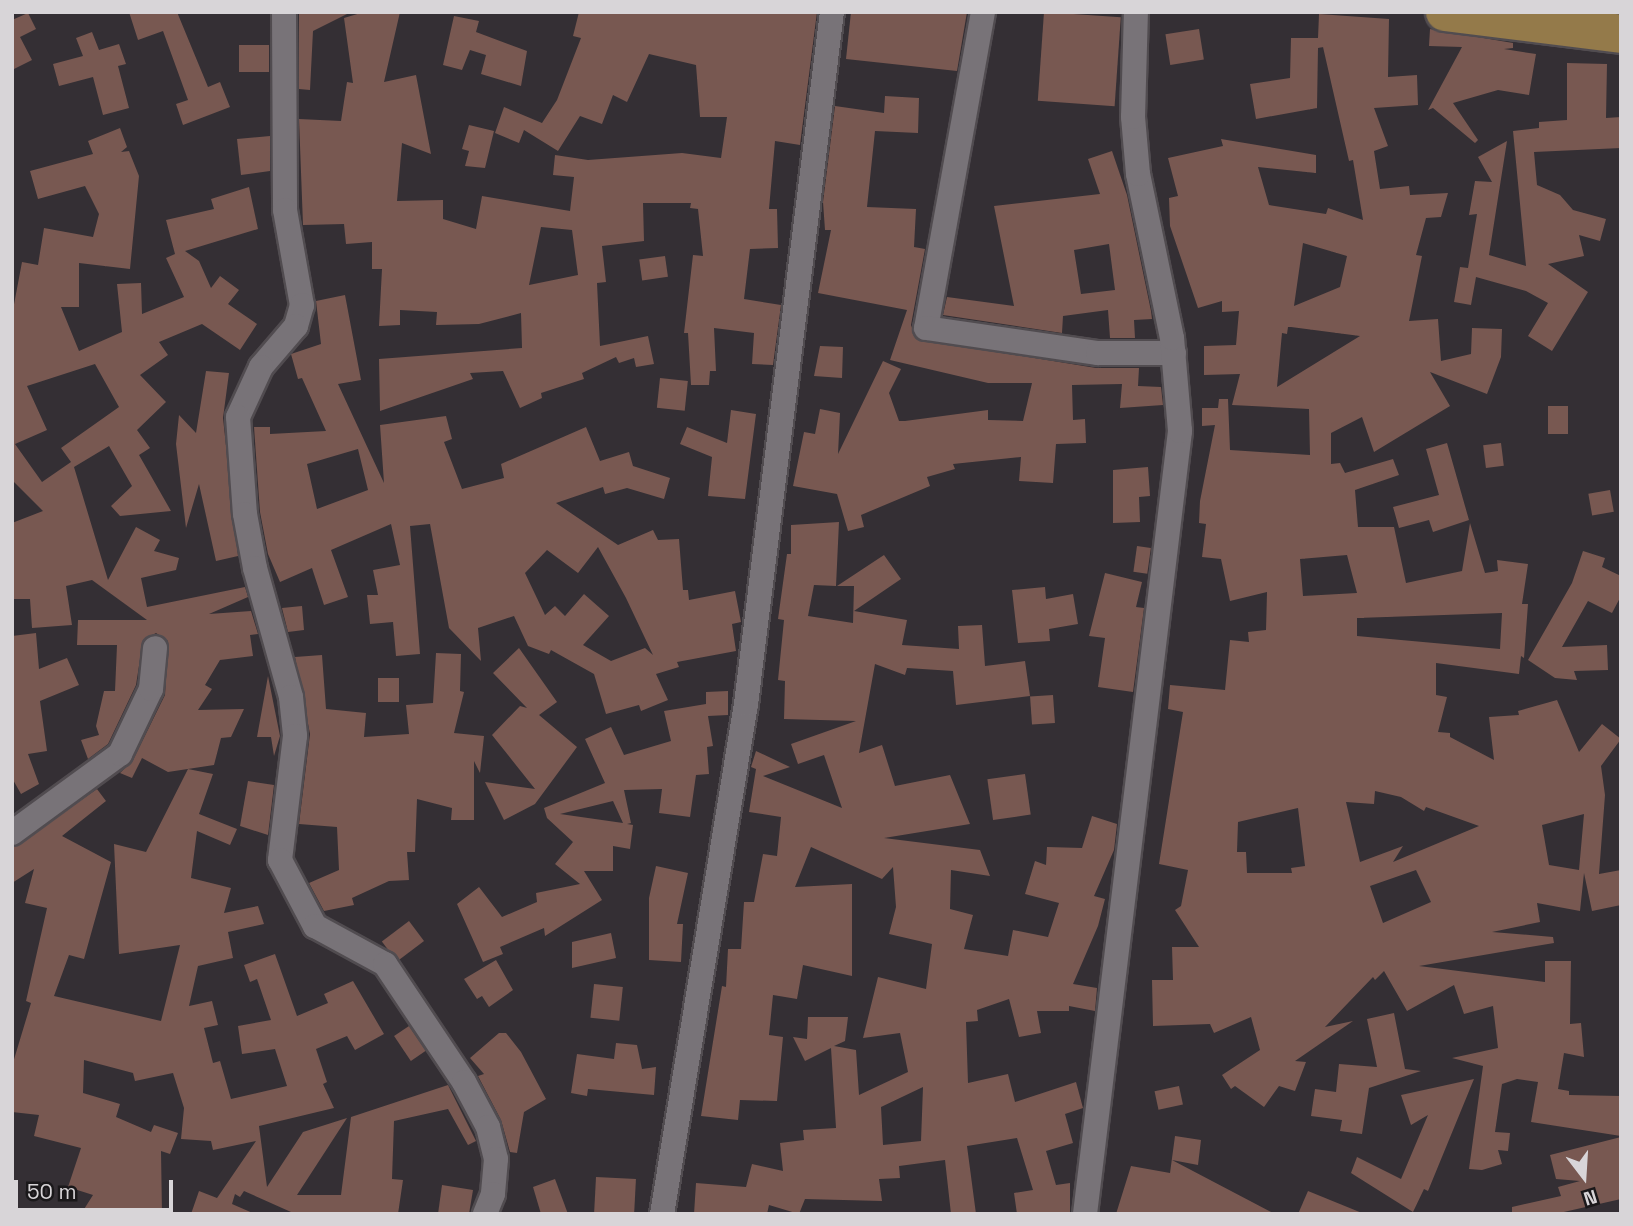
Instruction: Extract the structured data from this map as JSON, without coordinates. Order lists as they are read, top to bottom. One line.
{"scale_bar":"50 m","north":"bottom"}
